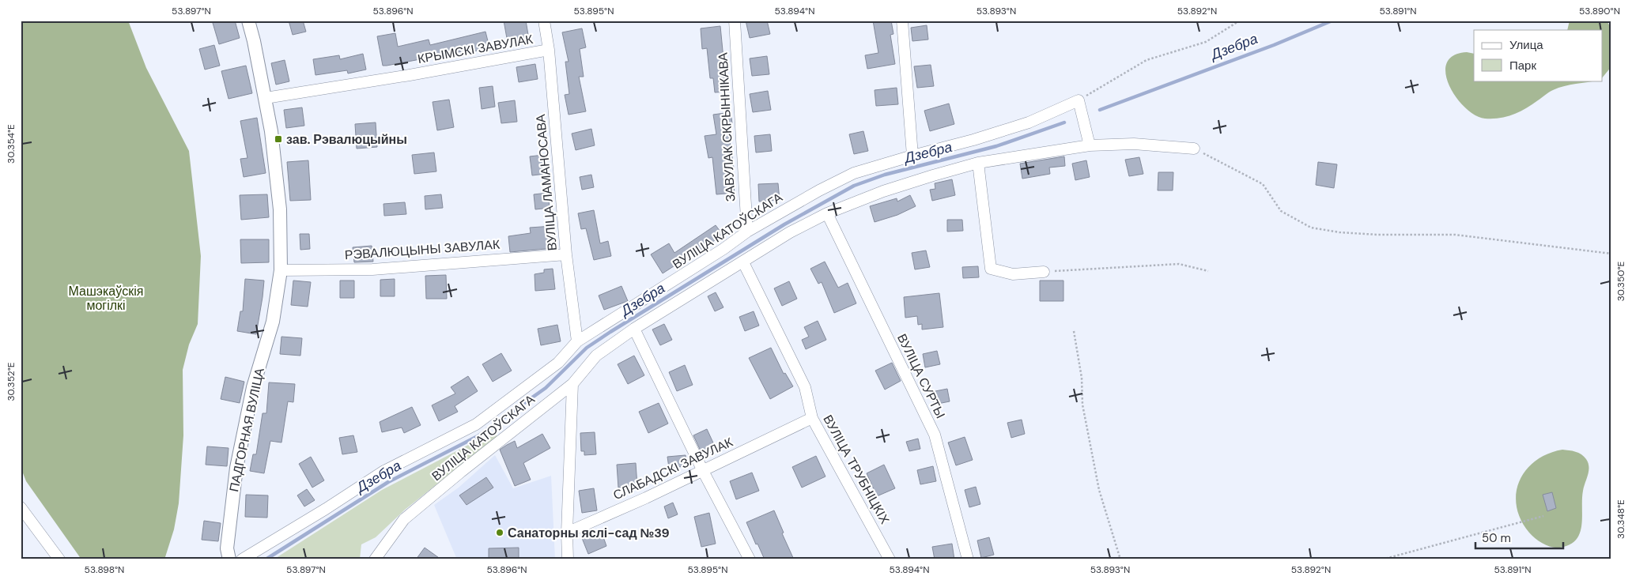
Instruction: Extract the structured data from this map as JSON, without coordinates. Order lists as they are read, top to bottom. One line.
{"streets":{"street":["КРЫМСКІ ЗАВУЛАК","ЗАВУЛАК СКРЫННІКАВА","ВУЛІЦА ЛАМАНОСАВА","ВУЛІЦА КАТОЎСКАГА","РЭВАЛЮЦЫНЫ ЗАВУЛАК","ВУЛІЦА СУРТЫ","ПАДГОРНАЯ ВУЛІЦА","СЛАБАДСКІ ЗАВУЛАК","ВУЛІЦА ТРУБНІЦКІХ"]},"crossings":[["КРЫМСКІ ЗАВУЛАК","ВУЛІЦА ЛАМАНОСАВА"],["КРЫМСКІ ЗАВУЛАК","ПАДГОРНАЯ ВУЛІЦА"],["ЗАВУЛАК СКРЫННІКАВА","ВУЛІЦА КАТОЎСКАГА"],["ВУЛІЦА ЛАМАНОСАВА","ВУЛІЦА КАТОЎСКАГА"],["ВУЛІЦА ЛАМАНОСАВА","РЭВАЛЮЦЫНЫ ЗАВУЛАК"],["ВУЛІЦА КАТОЎСКАГА","ВУЛІЦА СУРТЫ"],["ВУЛІЦА КАТОЎСКАГА","ВУЛІЦА ТРУБНІЦКІХ"],["РЭВАЛЮЦЫНЫ ЗАВУЛАК","ПАДГОРНАЯ ВУЛІЦА"],["СЛАБАДСКІ ЗАВУЛАК","ВУЛІЦА ТРУБНІЦКІХ"]],"water":["Дзебра"],"parks":["Машэкаўскія могілкі"],"places":{"transit":["зав. Рэвалюцыйны"],"other":["Санаторны яслі-сад №39"]},"legend":["Улица","Парк"],"scale_bar":"50 m","coordinates":["53.897°N","53.896°N","53.895°N","53.894°N","53.893°N","53.892°N","53.891°N","53.890°N","30.354°E","30.350°E","30.352°E","30.348°E","53.898°N"]}
